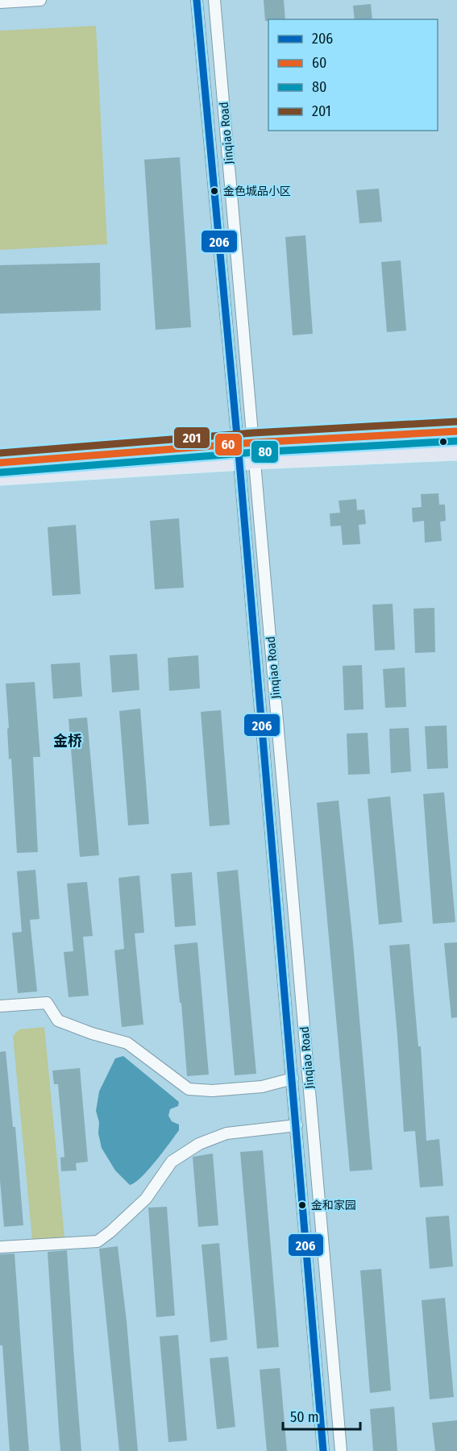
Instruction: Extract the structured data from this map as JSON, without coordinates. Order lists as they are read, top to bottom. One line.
{"streets":{"street":["Jinqiao Road"]},"districts":["金桥"],"places":["金色城品小区","金和家园"],"lines":["transit line 206","transit line 201","transit line 60","transit line 80"],"legend":["206","60","80","201"],"scale_bar":"50 m"}
